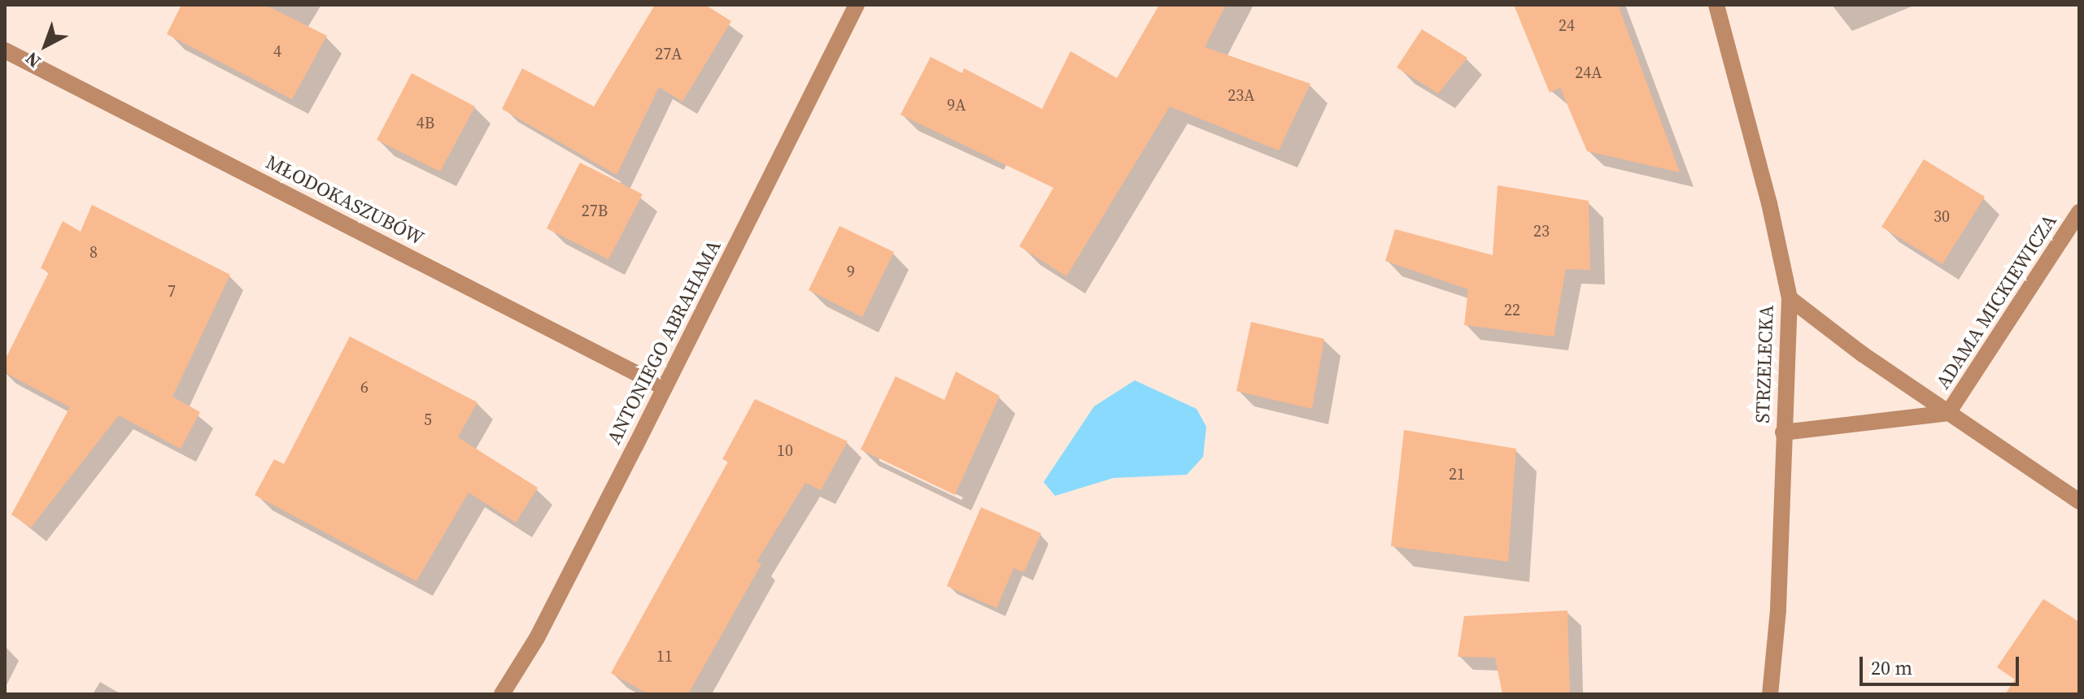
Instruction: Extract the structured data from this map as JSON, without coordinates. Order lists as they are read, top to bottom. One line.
{"streets":{"street":["MŁODOKASZUBÓW","ADAMA MICKIEWICZA","ANTONIEGO ABRAHAMA","STRZELECKA"]},"crossings":[["MŁODOKASZUBÓW","ANTONIEGO ABRAHAMA"]],"house_numbers":["24","4","27A","24A","23A","9A","4B","27B","30","23","8","9","7","22","6","5","10","21","11"],"scale_bar":"20 m","north":"bottom left"}
